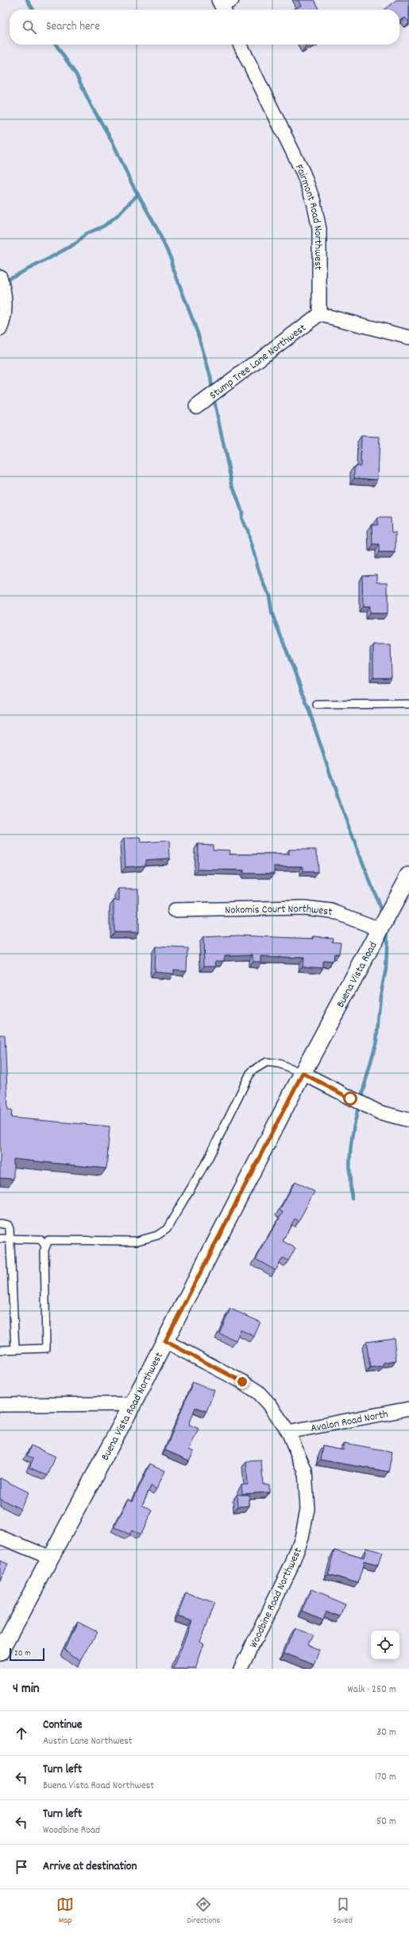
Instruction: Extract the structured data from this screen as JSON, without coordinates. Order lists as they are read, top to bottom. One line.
{"streets":{"street":["Fairmont Road Northwest","Stump Tree Lane Northwest","Nokomis Court Northwest","Buena Vista Road","Buena Vista Road Northwest","Avalon Road North","Woodbine Road Northwest"]},"crossings":[["Fairmont Road Northwest","Stump Tree Lane Northwest"],["Nokomis Court Northwest","Buena Vista Road"],["Buena Vista Road","Buena Vista Road Northwest"],["Buena Vista Road Northwest","Woodbine Road Northwest"],["Avalon Road North","Woodbine Road Northwest"]],"scale_bar":"20 m","page":{"search":"Search here","scale":"20 m","heading":["4 min","Walk · 250 m"],"list":[["Continue","Austin Lane Northwest","30 m"],["Turn left","Buena Vista Road Northwest","170 m"],["Turn left","Woodbine Road","50 m"],"Arrive at destination"],"nav":["Map","Directions","Saved"]}}
